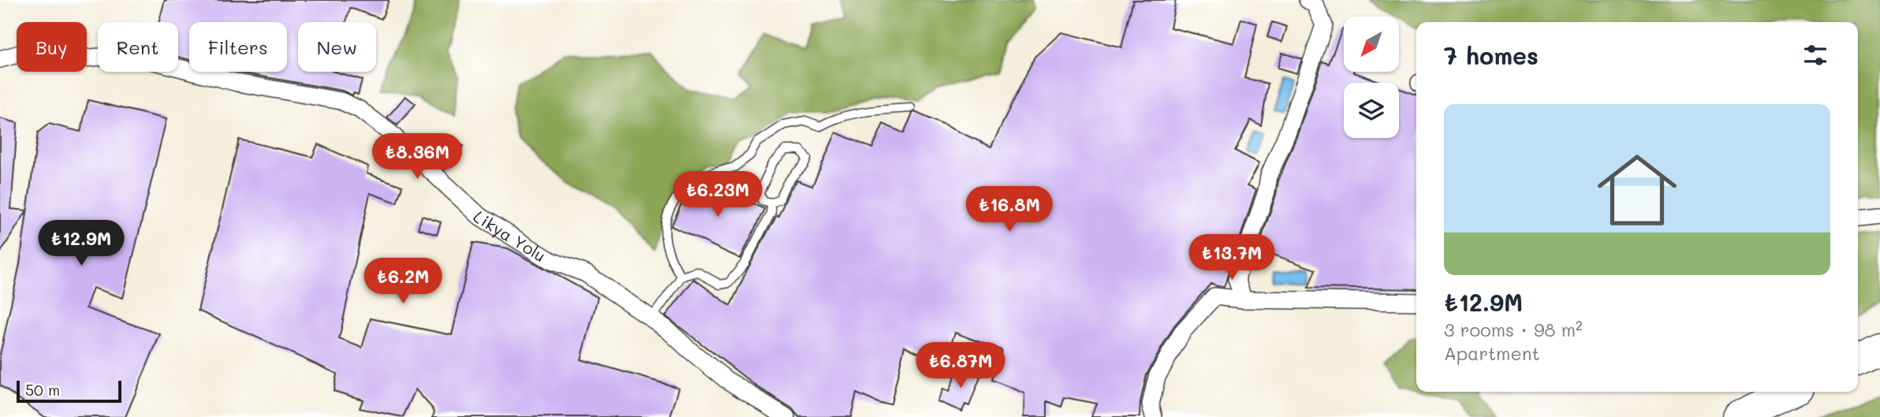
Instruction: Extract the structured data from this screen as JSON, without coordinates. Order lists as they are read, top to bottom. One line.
{"streets":{"street":["Likya Yolu"]},"scale_bar":"50 m","north":"bottom left","page":{"chip":["Buy","Rent","Filters","New"],"heading":"7 homes","list":[{"name":"₺12.9M","note":"3 rooms · 98 m² · Apartment"}],"price":["₺8.36M","₺6.23M","₺16.8M","₺12.9M","₺13.7M","₺6.2M","₺6.87M"],"scale":"50 m"}}
